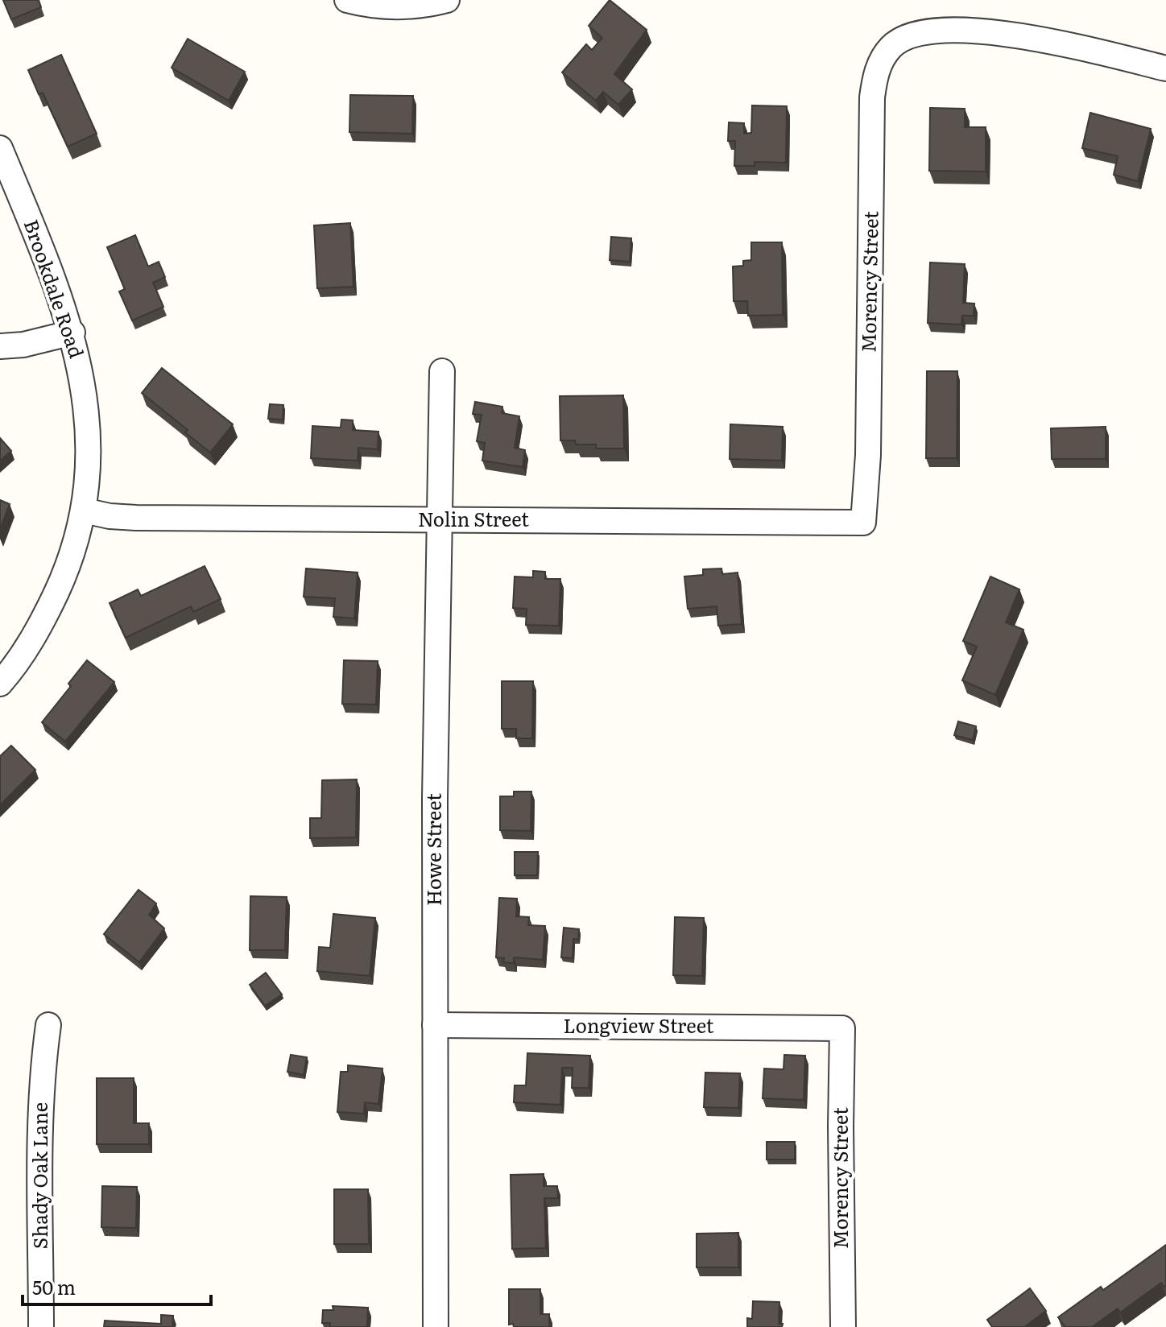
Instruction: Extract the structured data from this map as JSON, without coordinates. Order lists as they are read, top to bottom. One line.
{"streets":{"street":["Morency Street","Brookdale Road","Nolin Street","Howe Street","Longview Street","Shady Oak Lane"]},"crossings":[["Morency Street","Nolin Street"],["Morency Street","Longview Street"],["Brookdale Road","Nolin Street"],["Nolin Street","Howe Street"],["Howe Street","Longview Street"]],"scale_bar":"50 m"}
